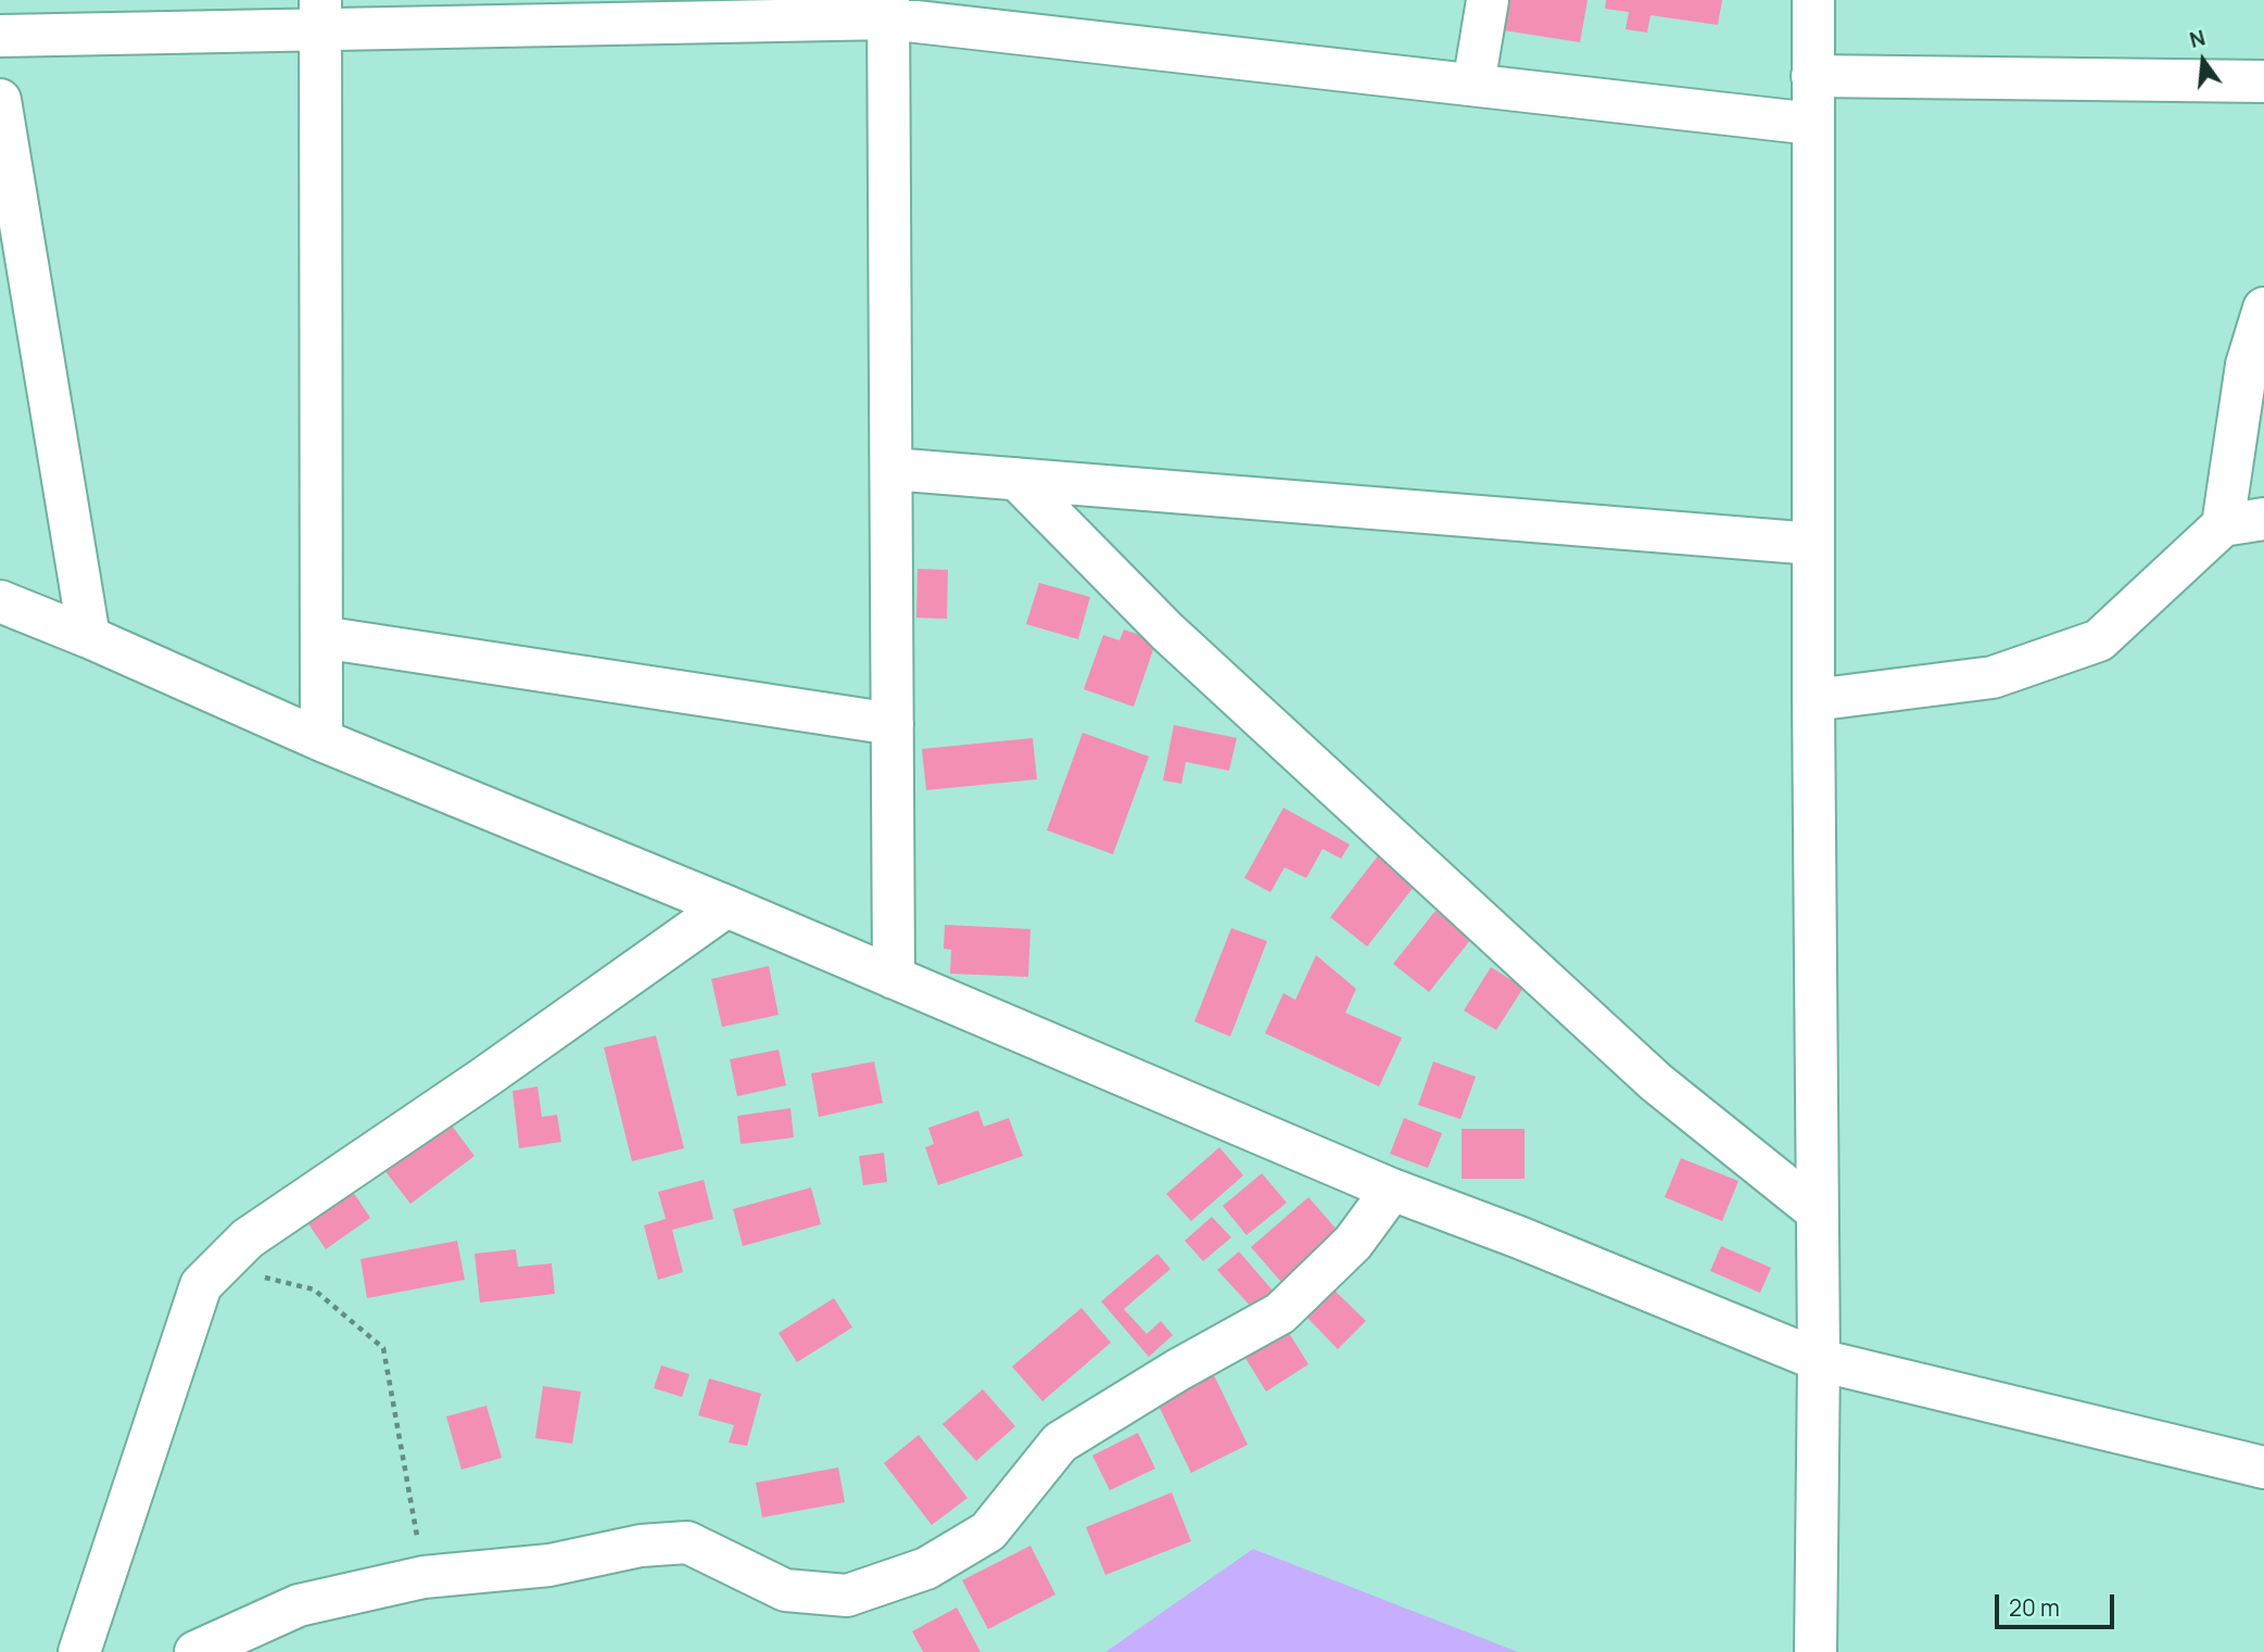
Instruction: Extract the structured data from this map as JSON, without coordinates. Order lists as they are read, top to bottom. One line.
{"scale_bar":"20 m","north":"top"}
